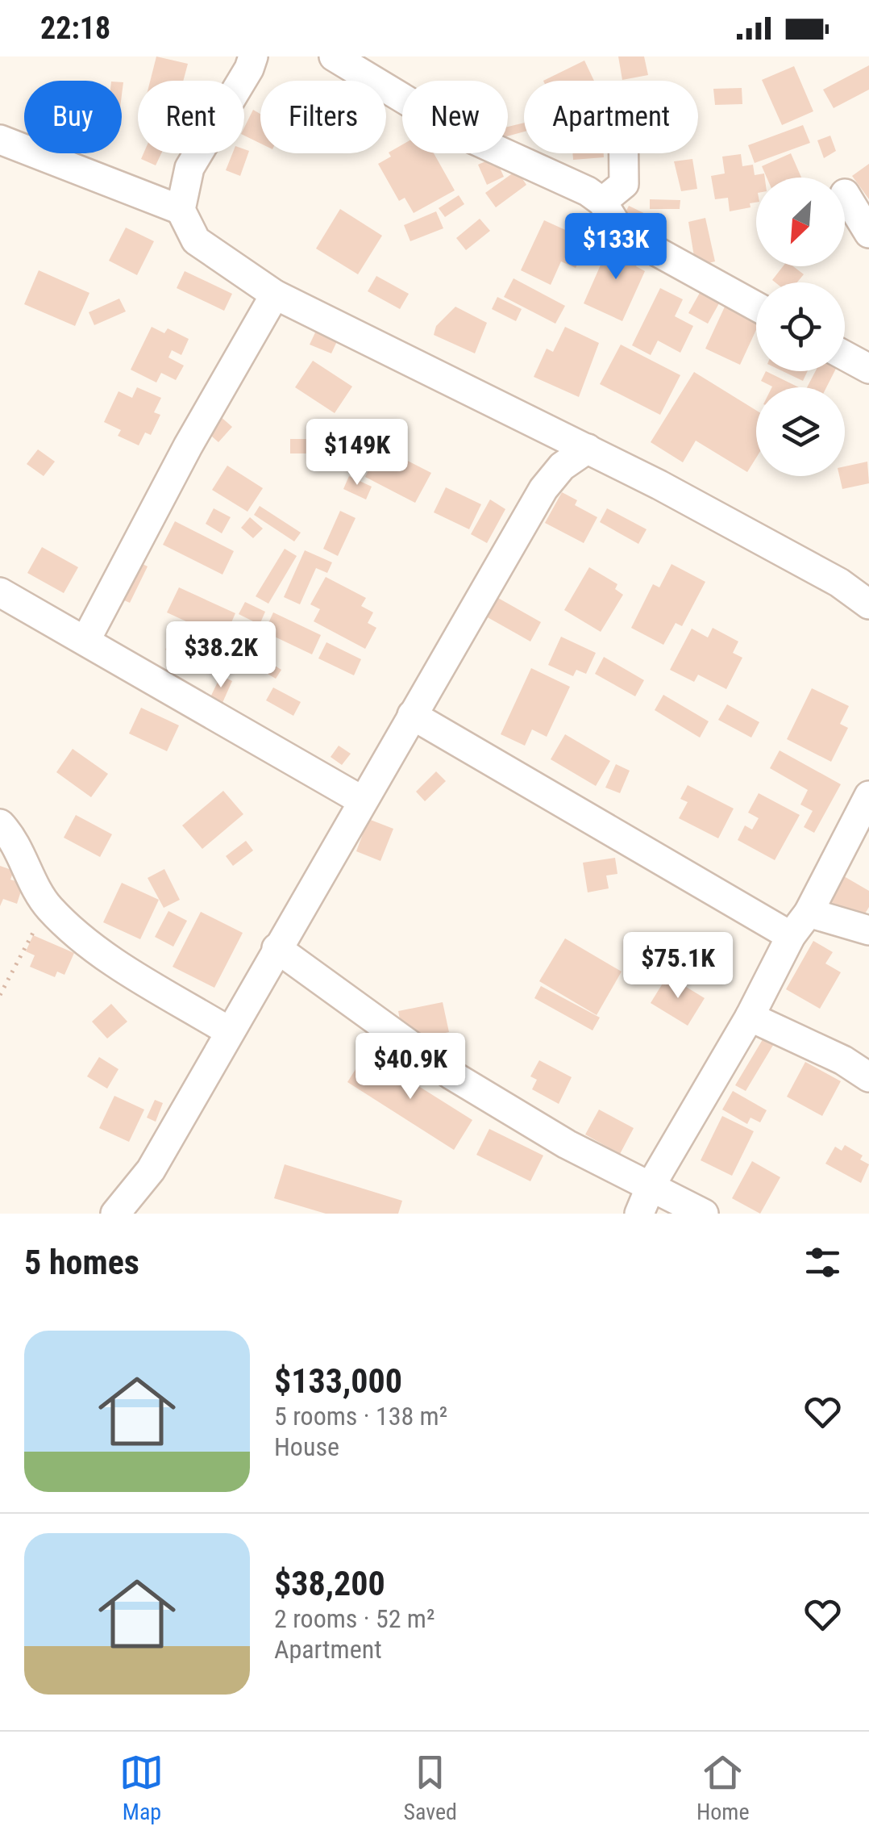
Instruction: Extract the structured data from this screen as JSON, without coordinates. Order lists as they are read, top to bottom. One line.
{"north":"bottom left","page":{"status":"22:18","chip":["Buy","Rent","Filters","New","Apartment"],"price":["$133K","$149K","$38.2K","$75.1K","$40.9K"],"heading":"5 homes","list":[{"name":"$133,000","note":"5 rooms · 138 m² · House"},{"name":"$38,200","note":"2 rooms · 52 m² · Apartment"}],"tabs":["Map","Saved","Home"]}}
